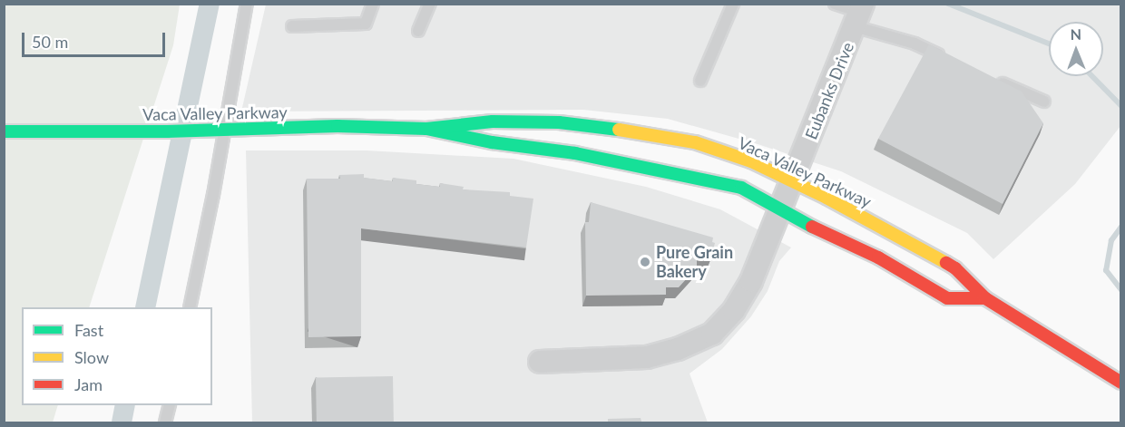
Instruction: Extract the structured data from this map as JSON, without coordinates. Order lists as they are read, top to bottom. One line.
{"streets":{"street":["Eubanks Drive","Vaca Valley Parkway"]},"crossings":[["Eubanks Drive","Vaca Valley Parkway"]],"places":["Pure Grain Bakery"],"legend":["Fast","Slow","Jam"],"scale_bar":"50 m","north":"top"}
